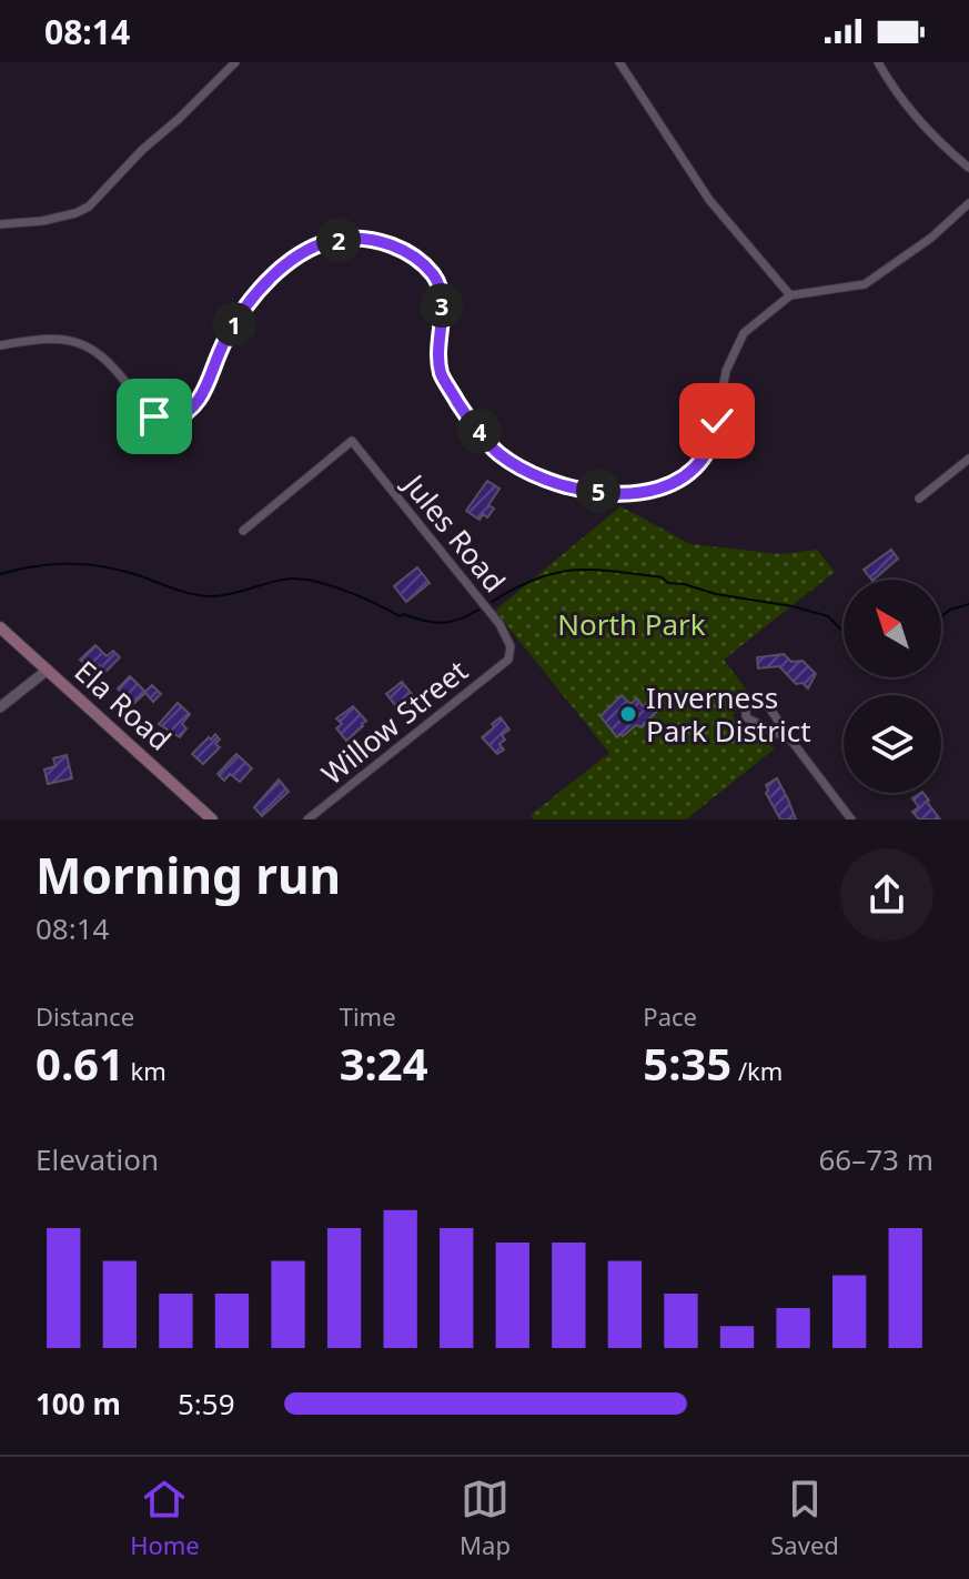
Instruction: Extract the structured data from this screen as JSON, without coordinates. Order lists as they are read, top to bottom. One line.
{"streets":{"main road":["Ela Road"],"street":["Jules Road","Willow Street"]},"crossings":[["Jules Road","Willow Street"]],"parks":["North Park"],"places":["Inverness Park District"],"north":"top left","page":{"status":"08:14","pins":["2","3","1","4","5"],"heading":["Morning run","08:14"],"stats":[["Distance","0.61 km"],["Time","3:24"],["Pace","5:35 /km"]],"chart":["Elevation","66–73 m"],"list":[{"name":"100 m","note":"5:59"}],"tabs":["Home","Map","Saved"]}}
